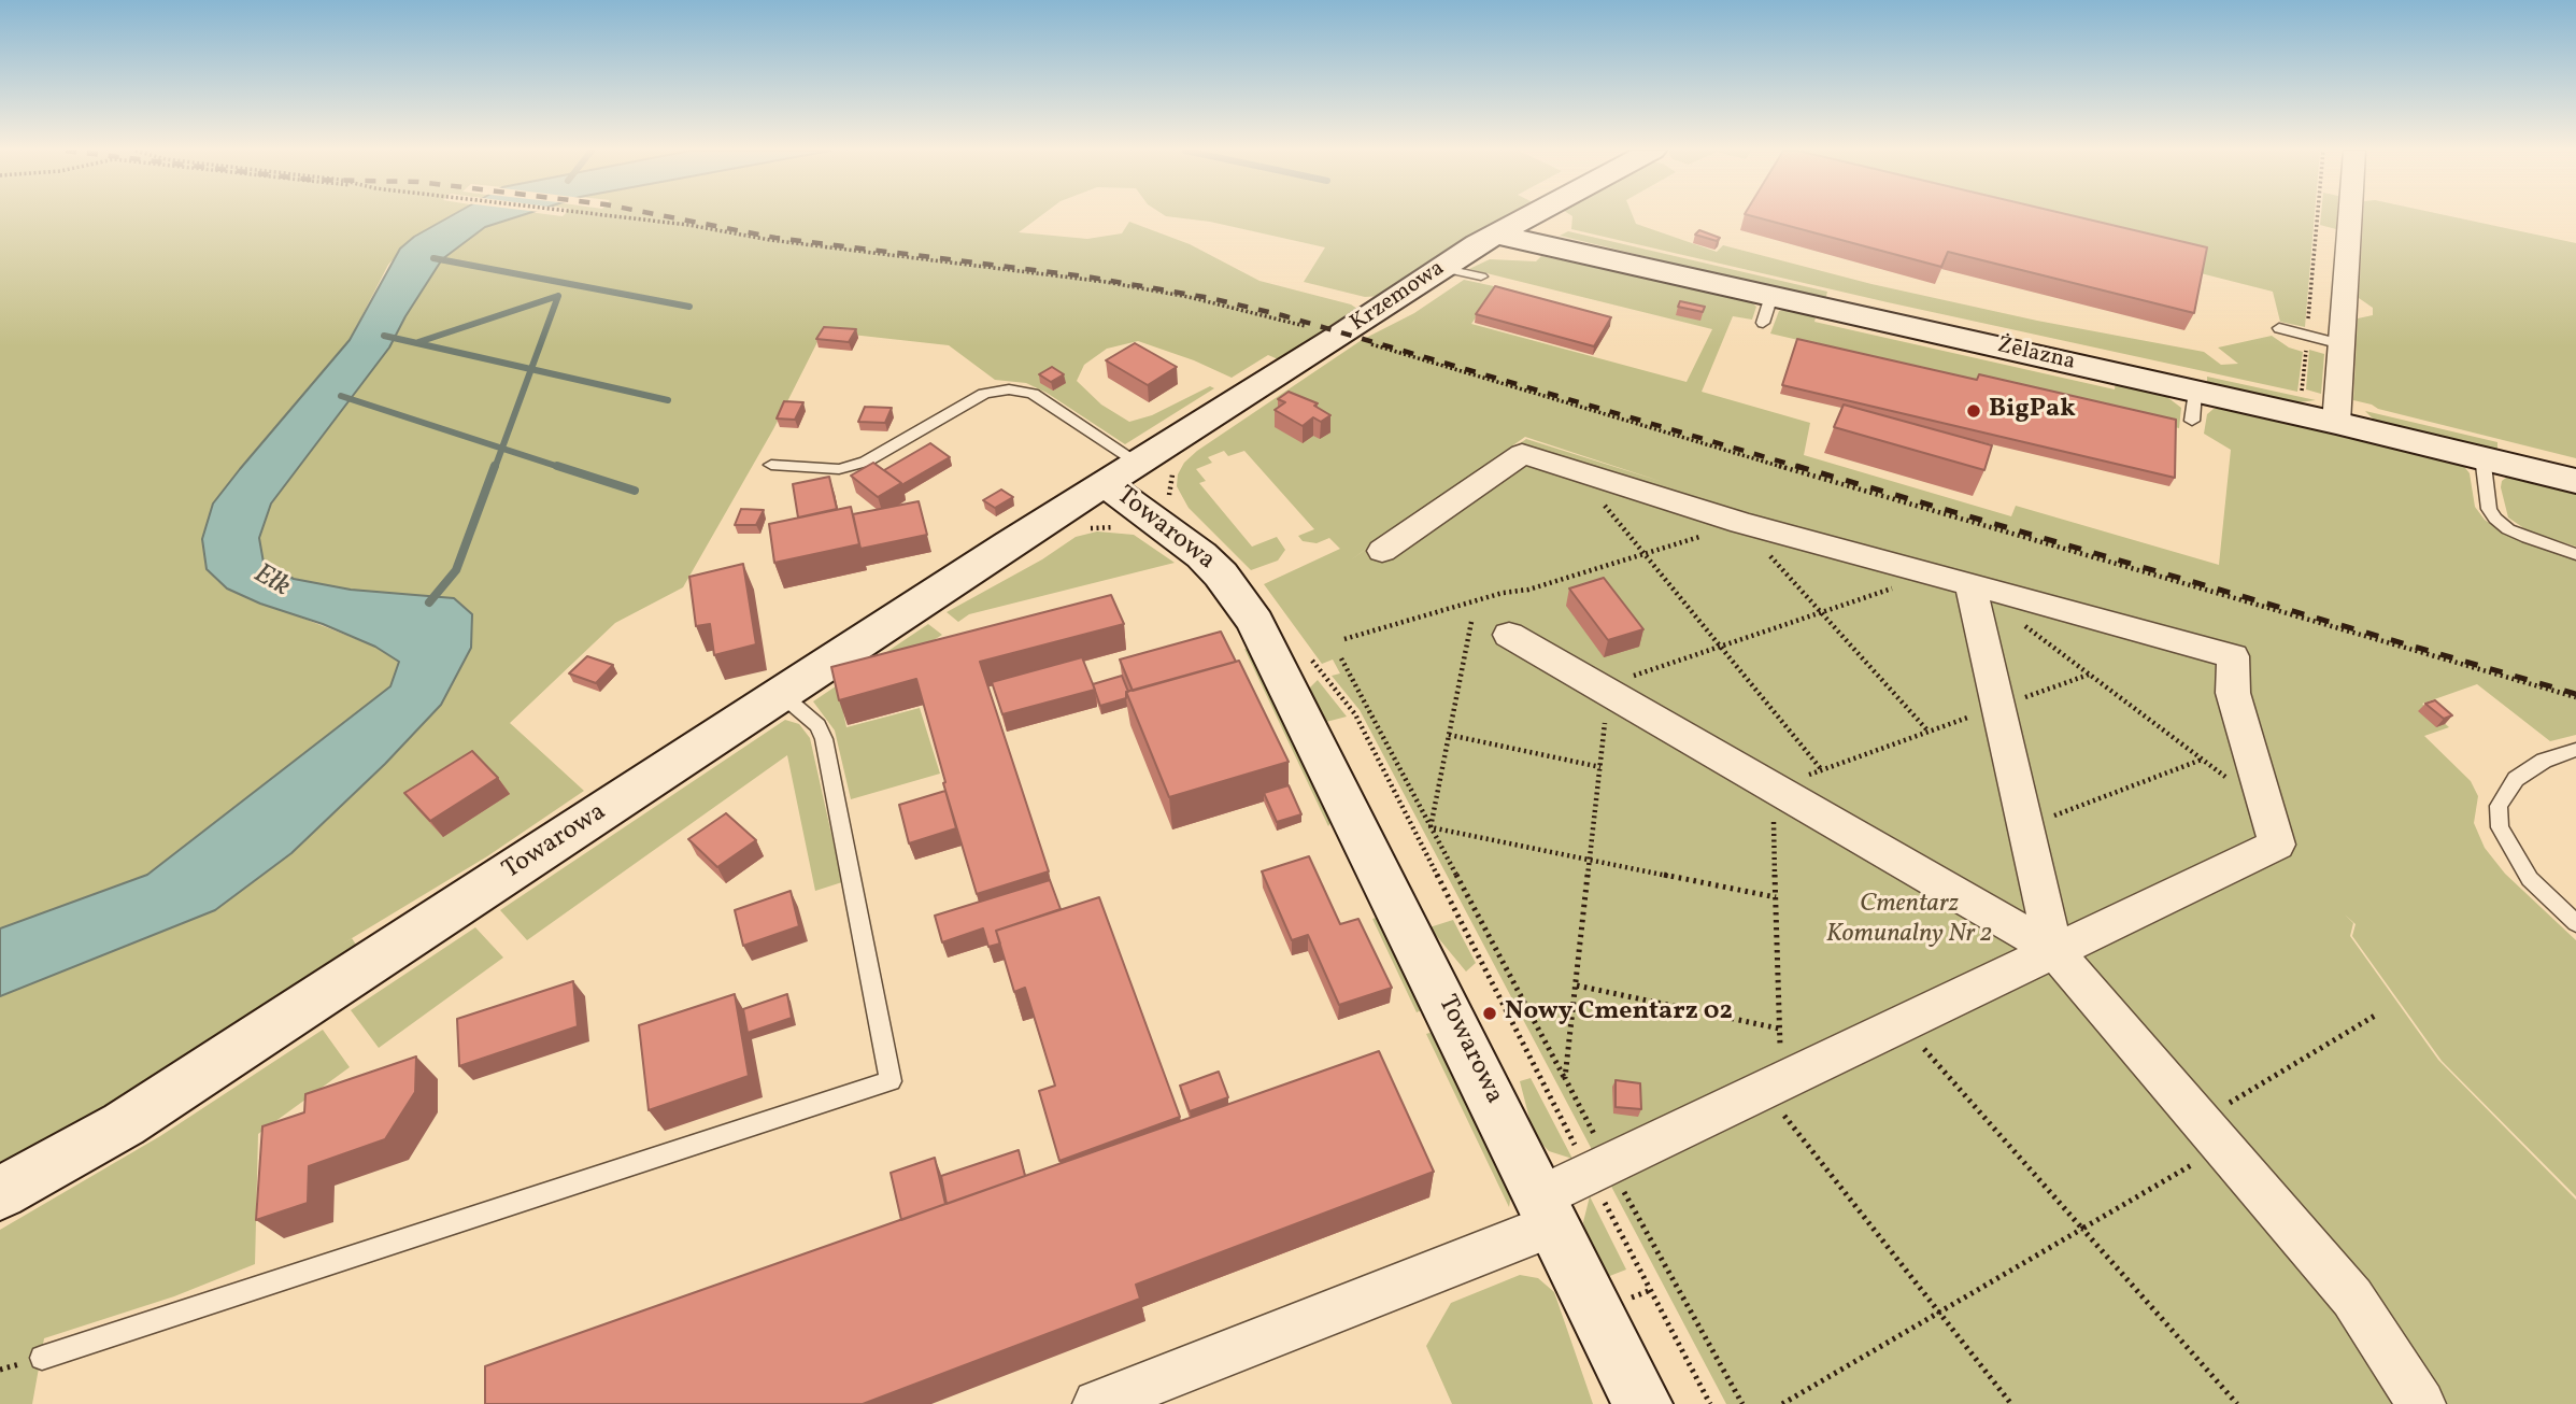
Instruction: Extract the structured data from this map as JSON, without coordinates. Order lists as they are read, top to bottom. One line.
{"streets":{"street":["Krzemowa","Żelazna","Towarowa"]},"crossings":[["Krzemowa","Żelazna"],["Krzemowa","Towarowa"]],"water":["Ełk"],"parks":["Cmentarz Komunalny Nr 2"],"places":["BigPak","Nowy Cmentarz 02"]}
